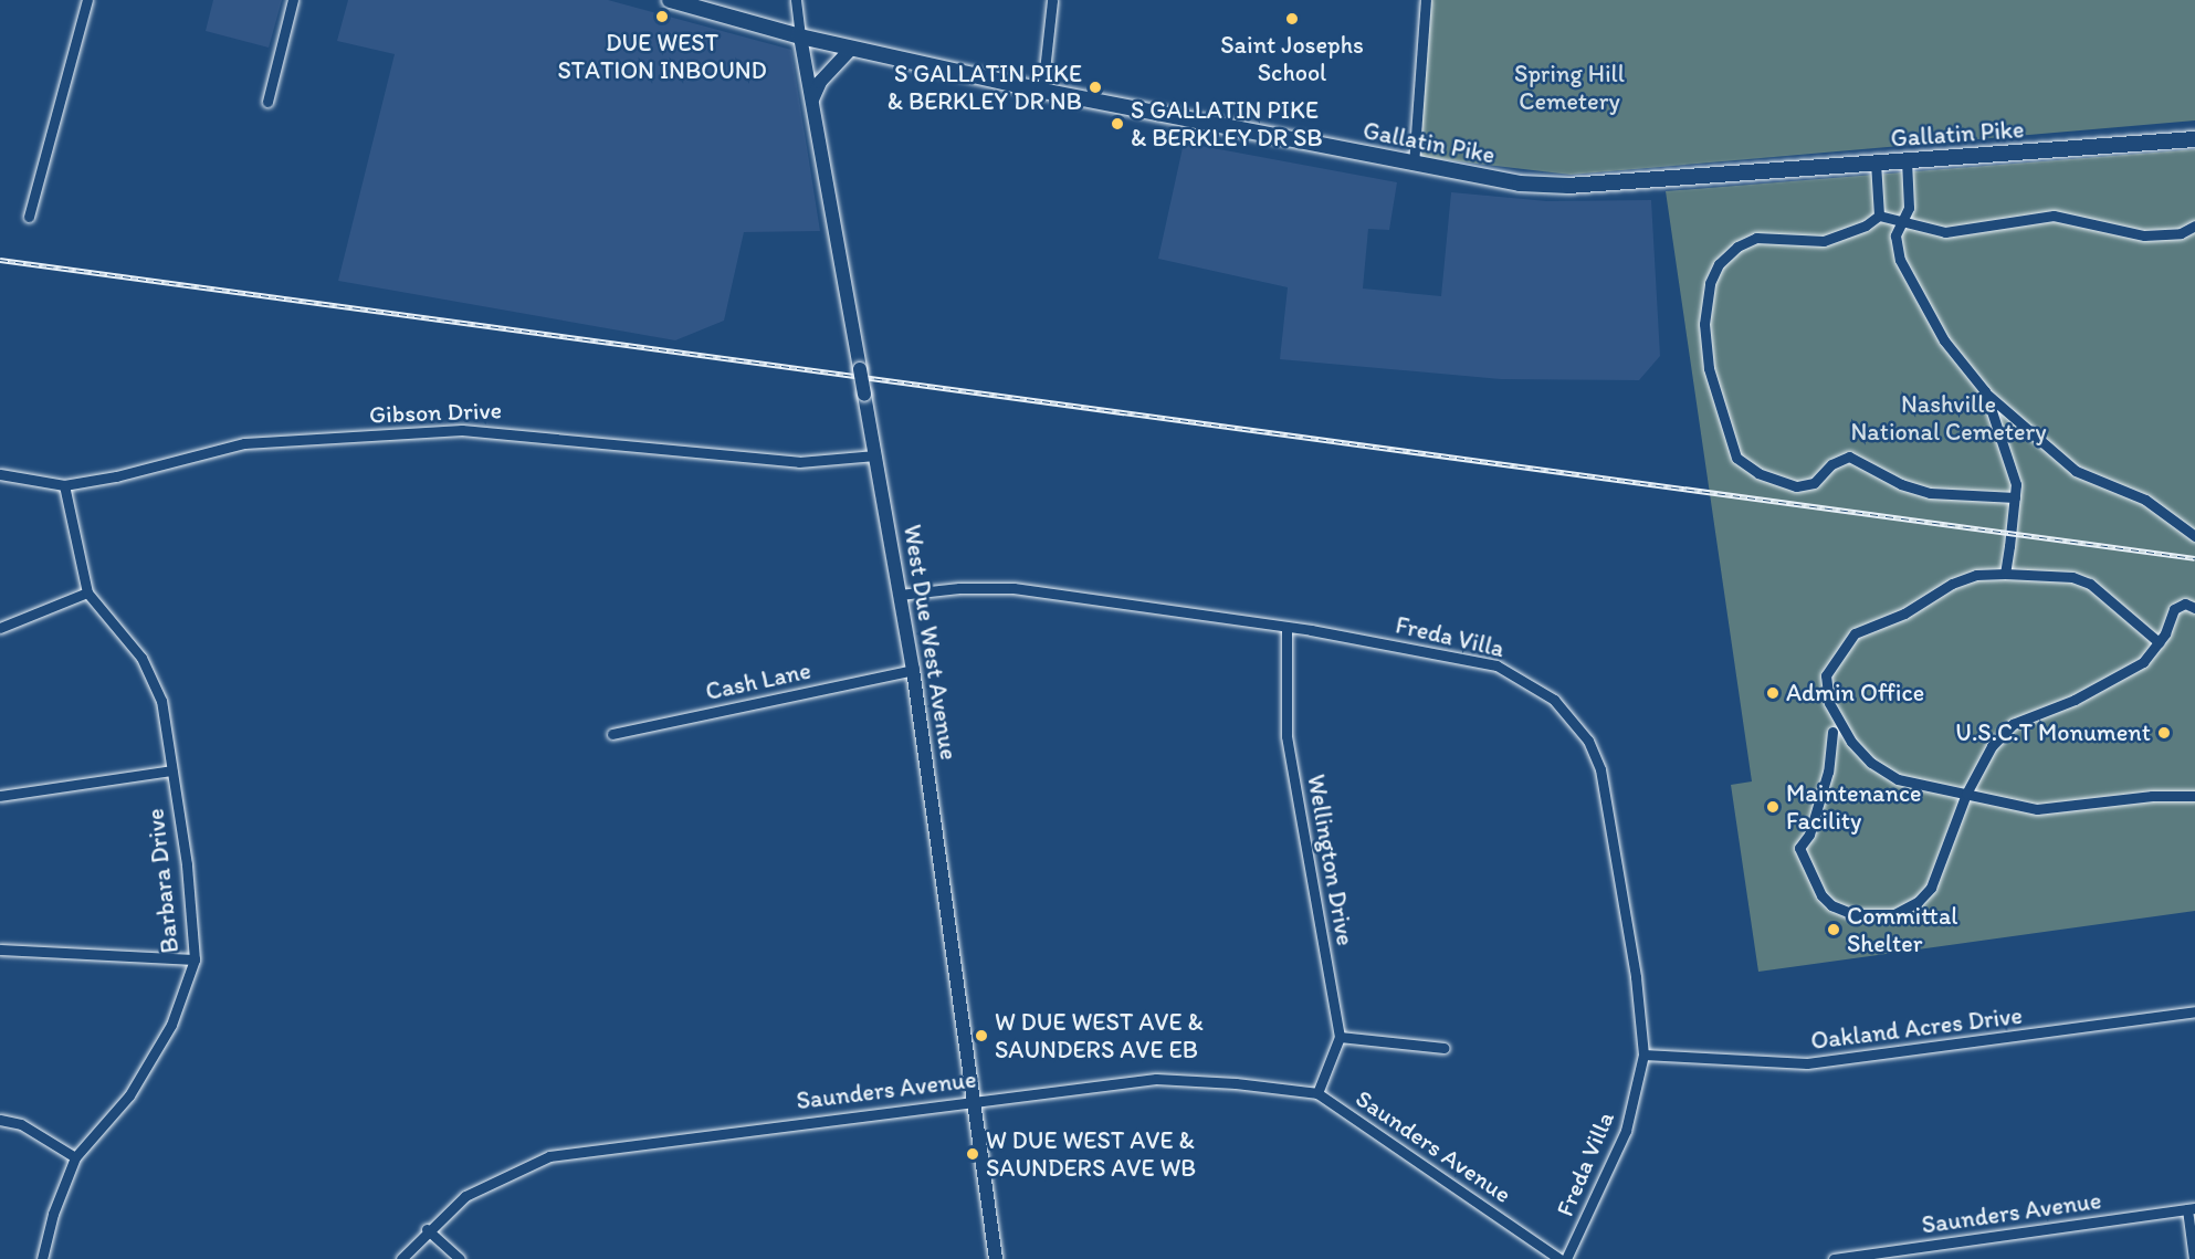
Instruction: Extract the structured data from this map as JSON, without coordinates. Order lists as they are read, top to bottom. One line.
{"streets":{"main road":["Gallatin Pike","West Due West Avenue"],"street":["Gibson Drive","Freda Villa","Cash Lane","Wellington Drive","Barbara Drive","Oakland Acres Drive","Saunders Avenue"]},"crossings":[["Gallatin Pike","West Due West Avenue"],["Gibson Drive","West Due West Avenue"],["Gibson Drive","Barbara Drive"],["Freda Villa","West Due West Avenue"],["Freda Villa","Wellington Drive"],["Freda Villa","Oakland Acres Drive"],["West Due West Avenue","Cash Lane"],["West Due West Avenue","Saunders Avenue"]],"parks":["Spring Hill Cemetery","Nashville National Cemetery"],"places":["DUE WEST STATION INBOUND","Saint Josephs School","S GALLATIN PIKE & BERKLEY DR NB","S GALLATIN PIKE & BERKLEY DR SB","Admin Office","U.S.C.T Monument","Maintenance Facility","Committal Shelter","W DUE WEST AVE & SAUNDERS AVE EB","W DUE WEST AVE & SAUNDERS AVE WB"]}
